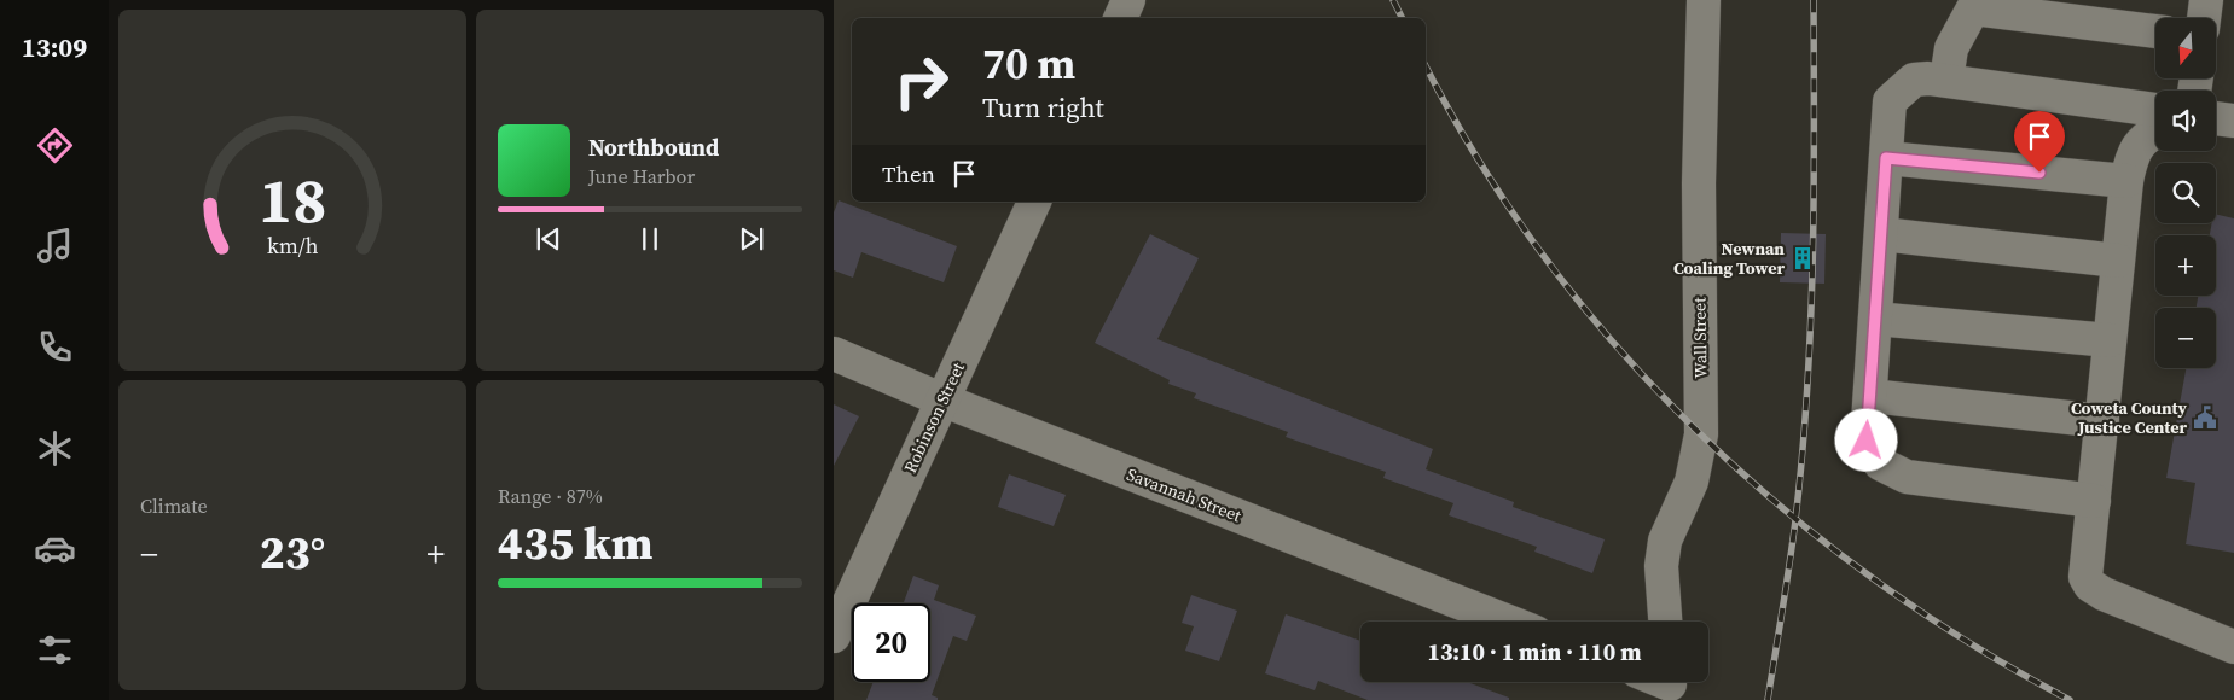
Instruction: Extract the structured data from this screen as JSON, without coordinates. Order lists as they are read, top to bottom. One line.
{"streets":{"street":["Wall Street","Robinson Street","Savannah Street"]},"crossings":[["Robinson Street","Savannah Street"]],"places":{"building":["Newnan Coaling Tower"],"public building":["Coweta County Justice Center"]},"north":"bottom","page":{"tabs":"13:09","map_buttons":["+","−"],"turn":["70 m","Turn right"],"song":["Northbound","June Harbor"],"then":"Then","tile":["Climate",["Range · 87%","435 km"]],"heat":["−","23°","+"],"limit":"20","trip":"13:10 · 1 min · 110 m","gauge":["18","km/h"]}}
